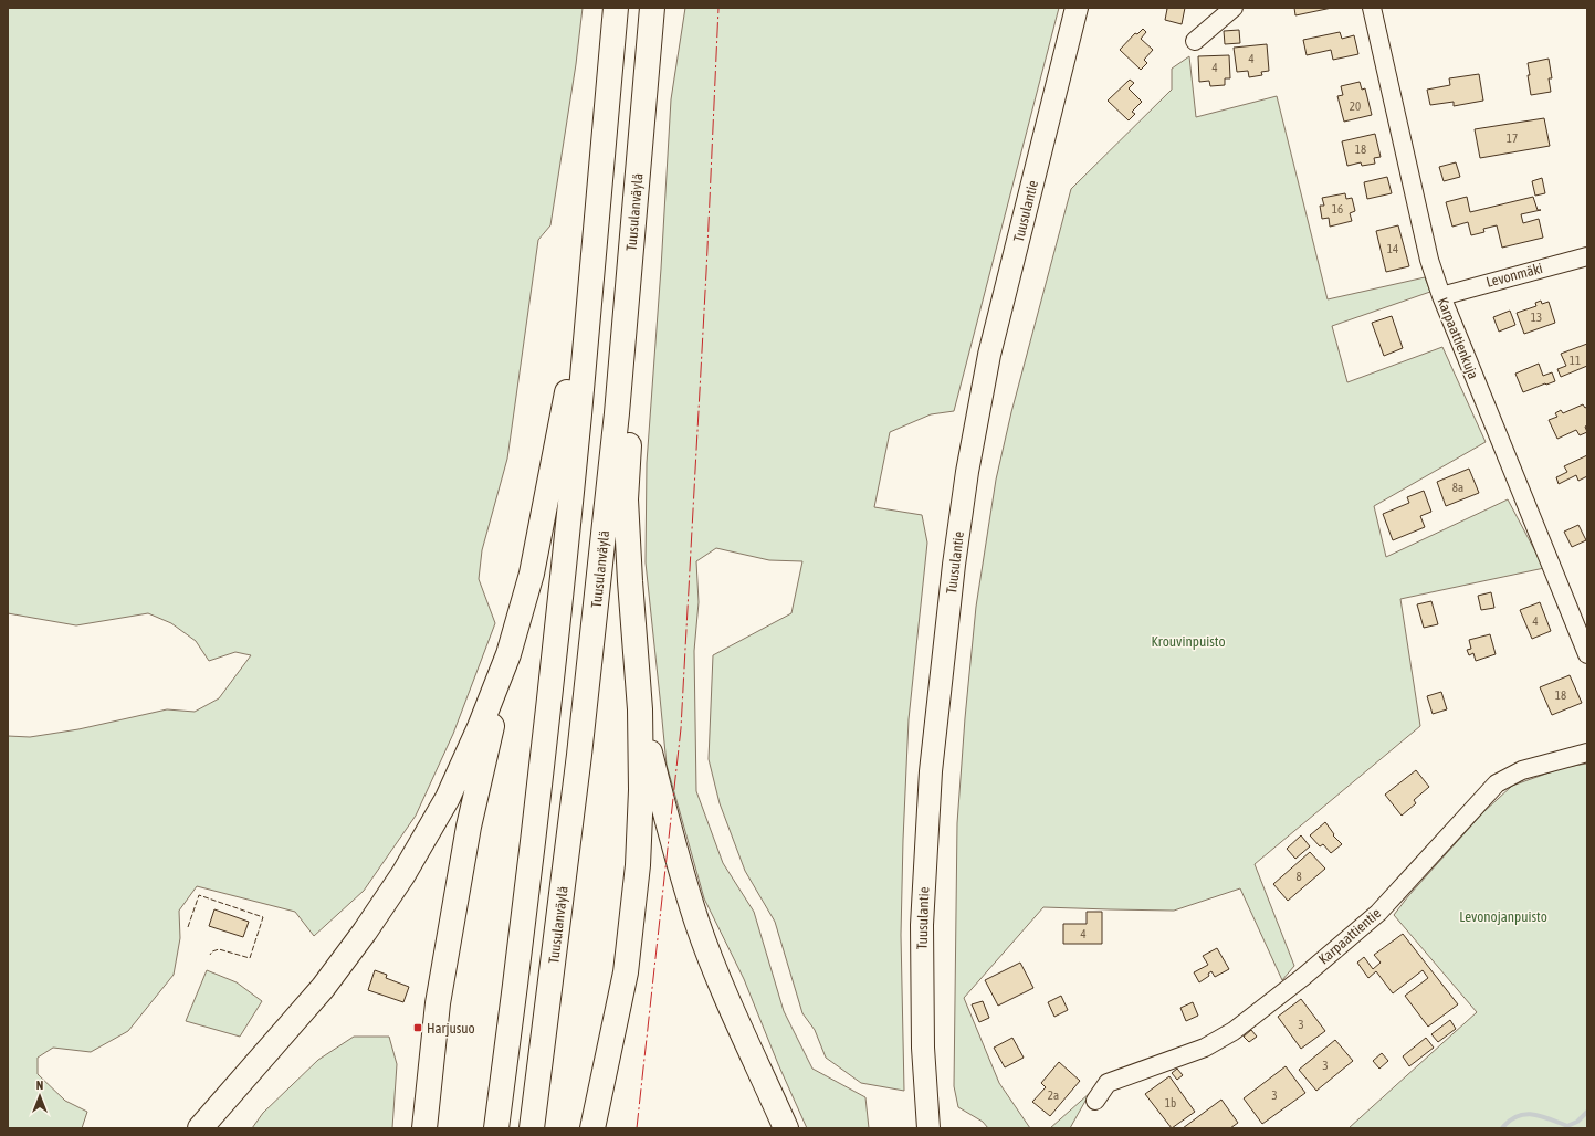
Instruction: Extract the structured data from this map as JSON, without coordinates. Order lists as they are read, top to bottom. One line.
{"streets":{"highway":["Tuusulanväylä"],"main road":["Tuusulantie"],"street":["Levonmäki","Karpaattienkuja","Karpaattientie"]},"crossings":[["Levonmäki","Karpaattienkuja"]],"parks":["Krouvinpuisto","Levonojanpuisto"],"places":{"transit":["Harjusuo"]},"house_numbers":["4","4","20","17","18","16","14","13","11","8a","4","18","8","4","3","3","2a","3","1b"],"north":"top"}
